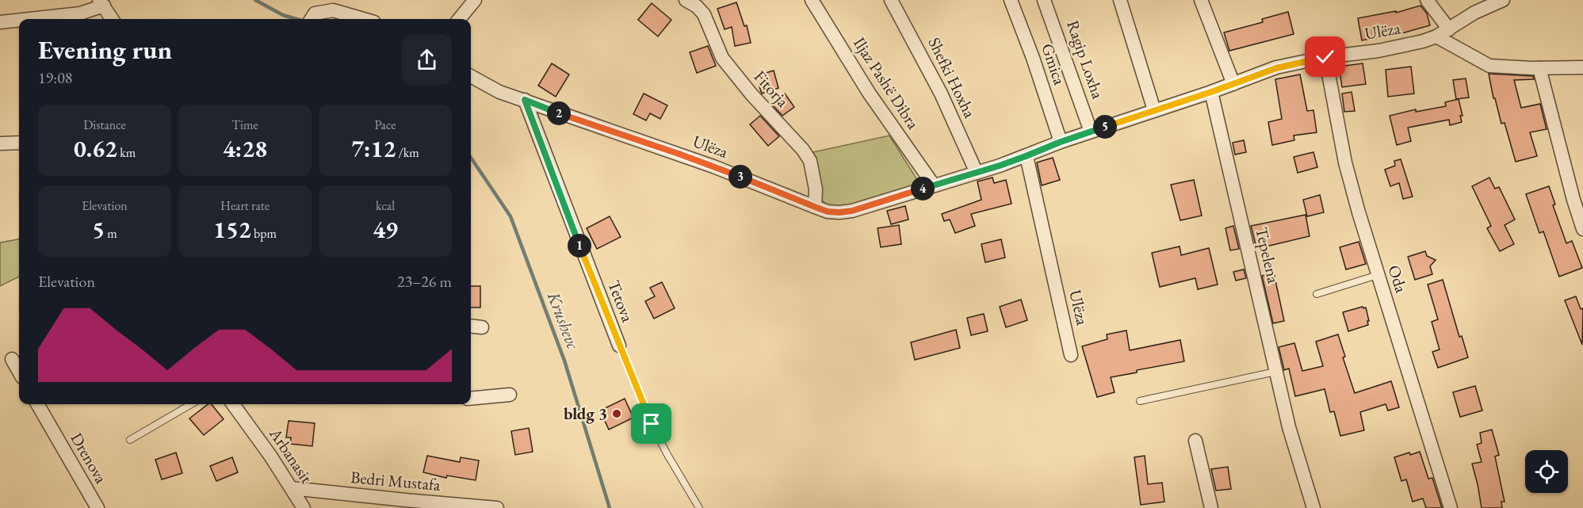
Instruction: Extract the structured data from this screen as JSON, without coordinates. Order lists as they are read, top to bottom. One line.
{"streets":{"street":["Ulëza","Ragip Loxha","Gmica","Shefki Hoxha","Iljaz Pashë Dibra","Fitorja","Tepelena","Oda","Tetova","Arbanasit","Drenova","Bedri Mustafa"]},"crossings":[["Ulëza","Ragip Loxha"],["Ulëza","Gmica"],["Ulëza","Shefki Hoxha"],["Ulëza","Iljaz Pashë Dibra"],["Ulëza","Fitorja"],["Ulëza","Tepelena"],["Ulëza","Oda"],["Ulëza","Tetova"],["Arbanasit","Bedri Mustafa"]],"water":["Krushevc"],"places":["bldg 3"],"page":{"heading":["Evening run","19:08"],"stats":[["Distance","0.62 km"],["Time","4:28"],["Pace","7:12 /km"],["Elevation","5 m"],["Heart rate","152 bpm"],["kcal","49"]],"pins":["2","5","3","4","1"],"chart":["Elevation","23–26 m"]}}
